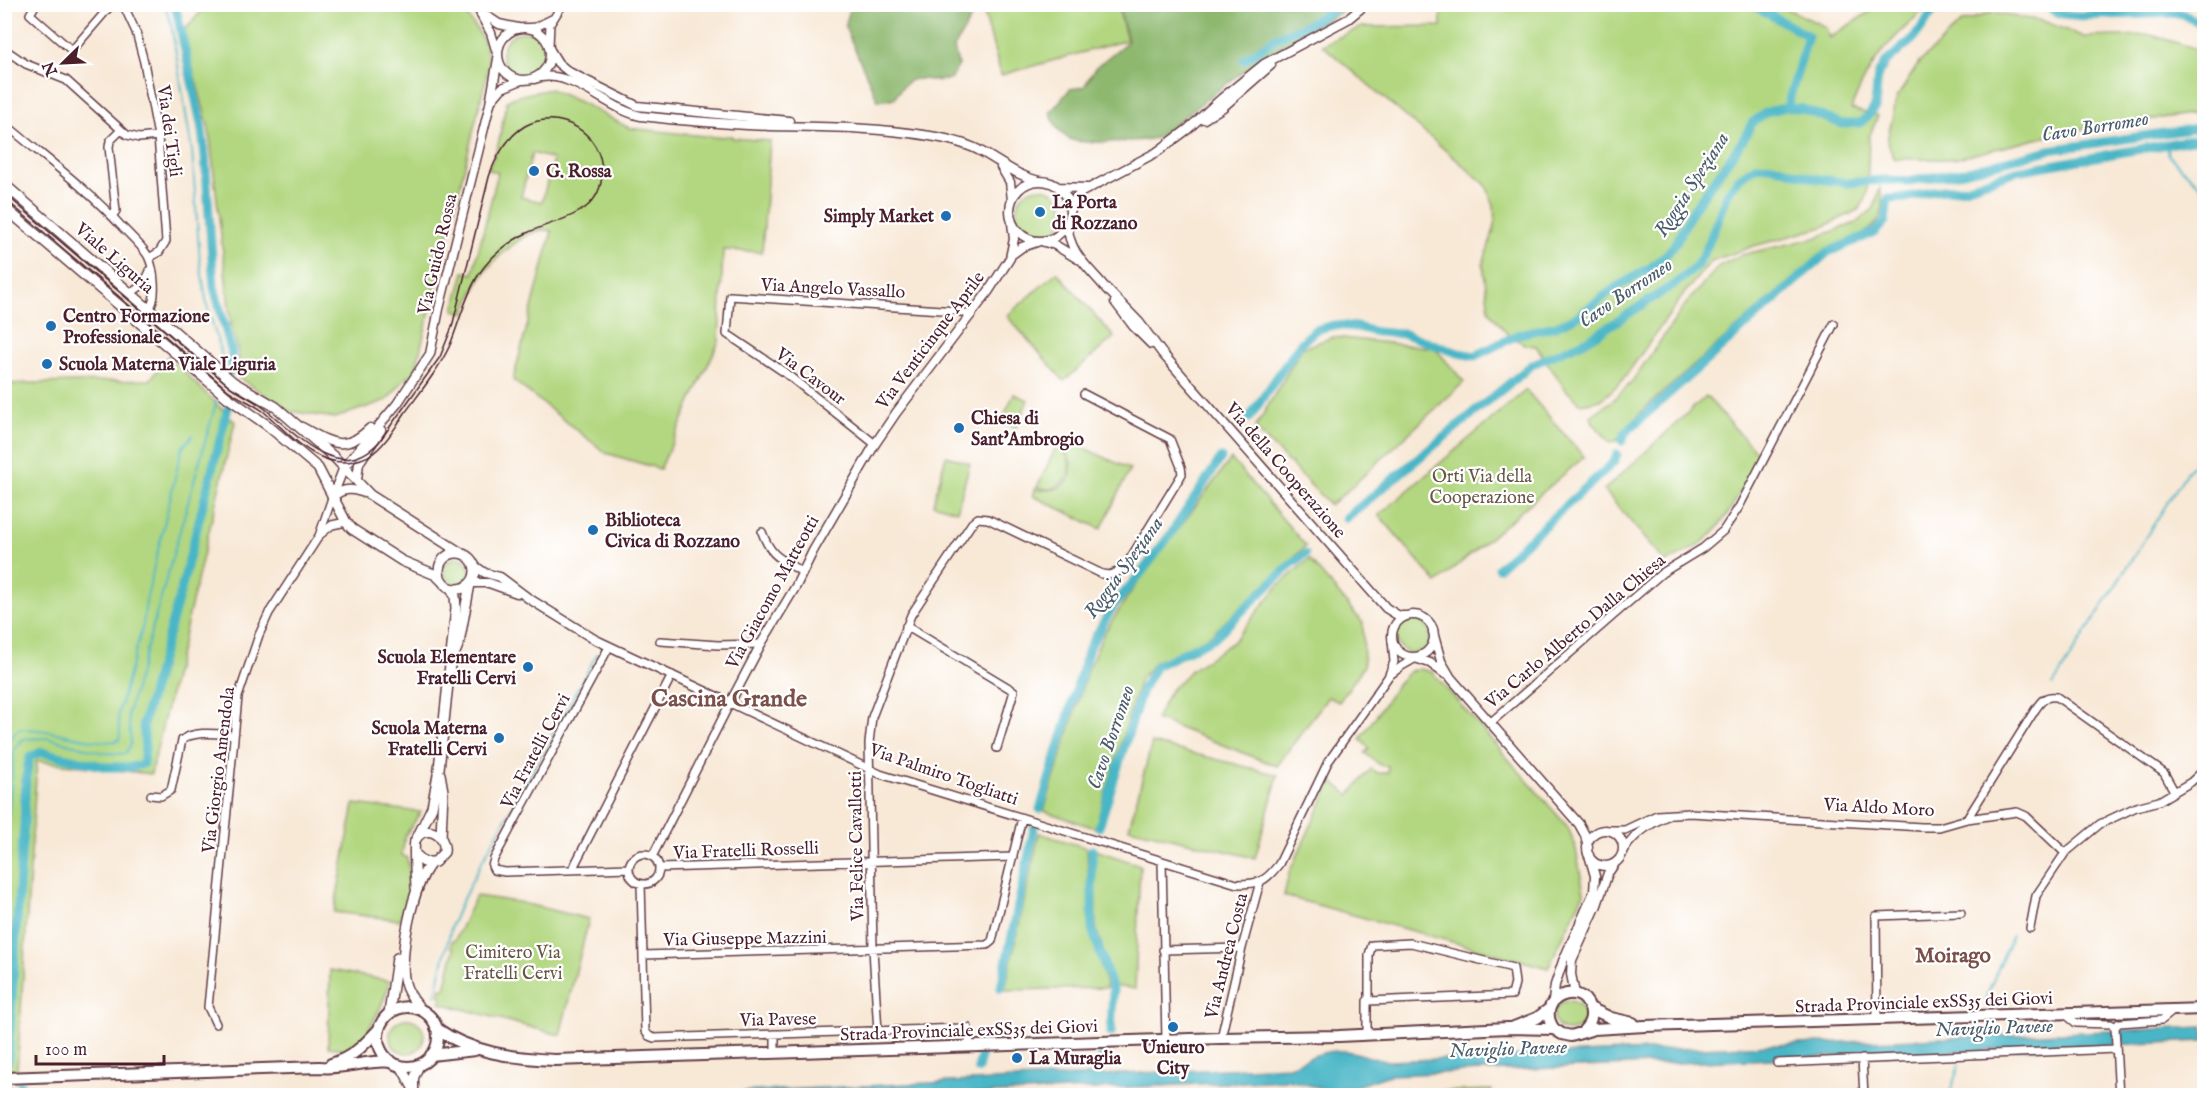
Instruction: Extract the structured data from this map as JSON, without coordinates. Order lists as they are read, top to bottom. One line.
{"streets":{"main road":["Viale Liguria","Strada Provinciale exSS35 dei Giovi"],"street":["Via dei Tigli","Via Guido Rossa","Via Angelo Vassallo","Via Venticinque Aprile","Via Cavour","Via della Cooperazione","Via Giacomo Matteotti","Via Carlo Alberto Dalla Chiesa","Via Fratelli Cervi","Via Giorgio Amendola","Via Palmiro Togliatti","Via Aldo Moro","Via Felice Cavallotti","Via Fratelli Rosselli","Via Giuseppe Mazzini","Via Andrea Costa","Via Pavese"]},"crossings":[["Via Guido Rossa","Viale Liguria"],["Via Guido Rossa","Via Giorgio Amendola"],["Viale Liguria","Via Giorgio Amendola"],["Viale Liguria","Via Palmiro Togliatti"],["Via Angelo Vassallo","Via Venticinque Aprile"],["Via Angelo Vassallo","Via Cavour"],["Via Venticinque Aprile","Via Cavour"],["Via Venticinque Aprile","Via della Cooperazione"],["Via Venticinque Aprile","Via Giacomo Matteotti"],["Via Cavour","Via Giacomo Matteotti"],["Via Giacomo Matteotti","Via Palmiro Togliatti"],["Via Giacomo Matteotti","Via Fratelli Rosselli"],["Via Fratelli Cervi","Via Palmiro Togliatti"],["Via Palmiro Togliatti","Via Felice Cavallotti"],["Via Palmiro Togliatti","Via Andrea Costa"],["Via Felice Cavallotti","Via Fratelli Rosselli"],["Via Felice Cavallotti","Via Giuseppe Mazzini"],["Via Felice Cavallotti","Via Pavese"],["Via Fratelli Rosselli","Via Giuseppe Mazzini"],["Via Giuseppe Mazzini","Via Pavese"],["Via Andrea Costa","Strada Provinciale exSS35 dei Giovi"],["Strada Provinciale exSS35 dei Giovi","Via Pavese"]],"districts":["Cascina Grande","Moirago"],"water":["Cavo Borromeo","Roggia Speziana","Naviglio Pavese"],"parks":["Orti Via della Cooperazione","Cimitero Via Fratelli Cervi"],"places":["G. Rossa","La Porta di Rozzano","Simply Market","Centro Formazione Professionale","Scuola Materna Viale Liguria","Chiesa di Sant'Ambrogio","Biblioteca Civica di Rozzano","Scuola Elementare Fratelli Cervi","Scuola Materna Fratelli Cervi","Unieuro City","La Muraglia"],"scale_bar":"100 m","north":"bottom left"}
